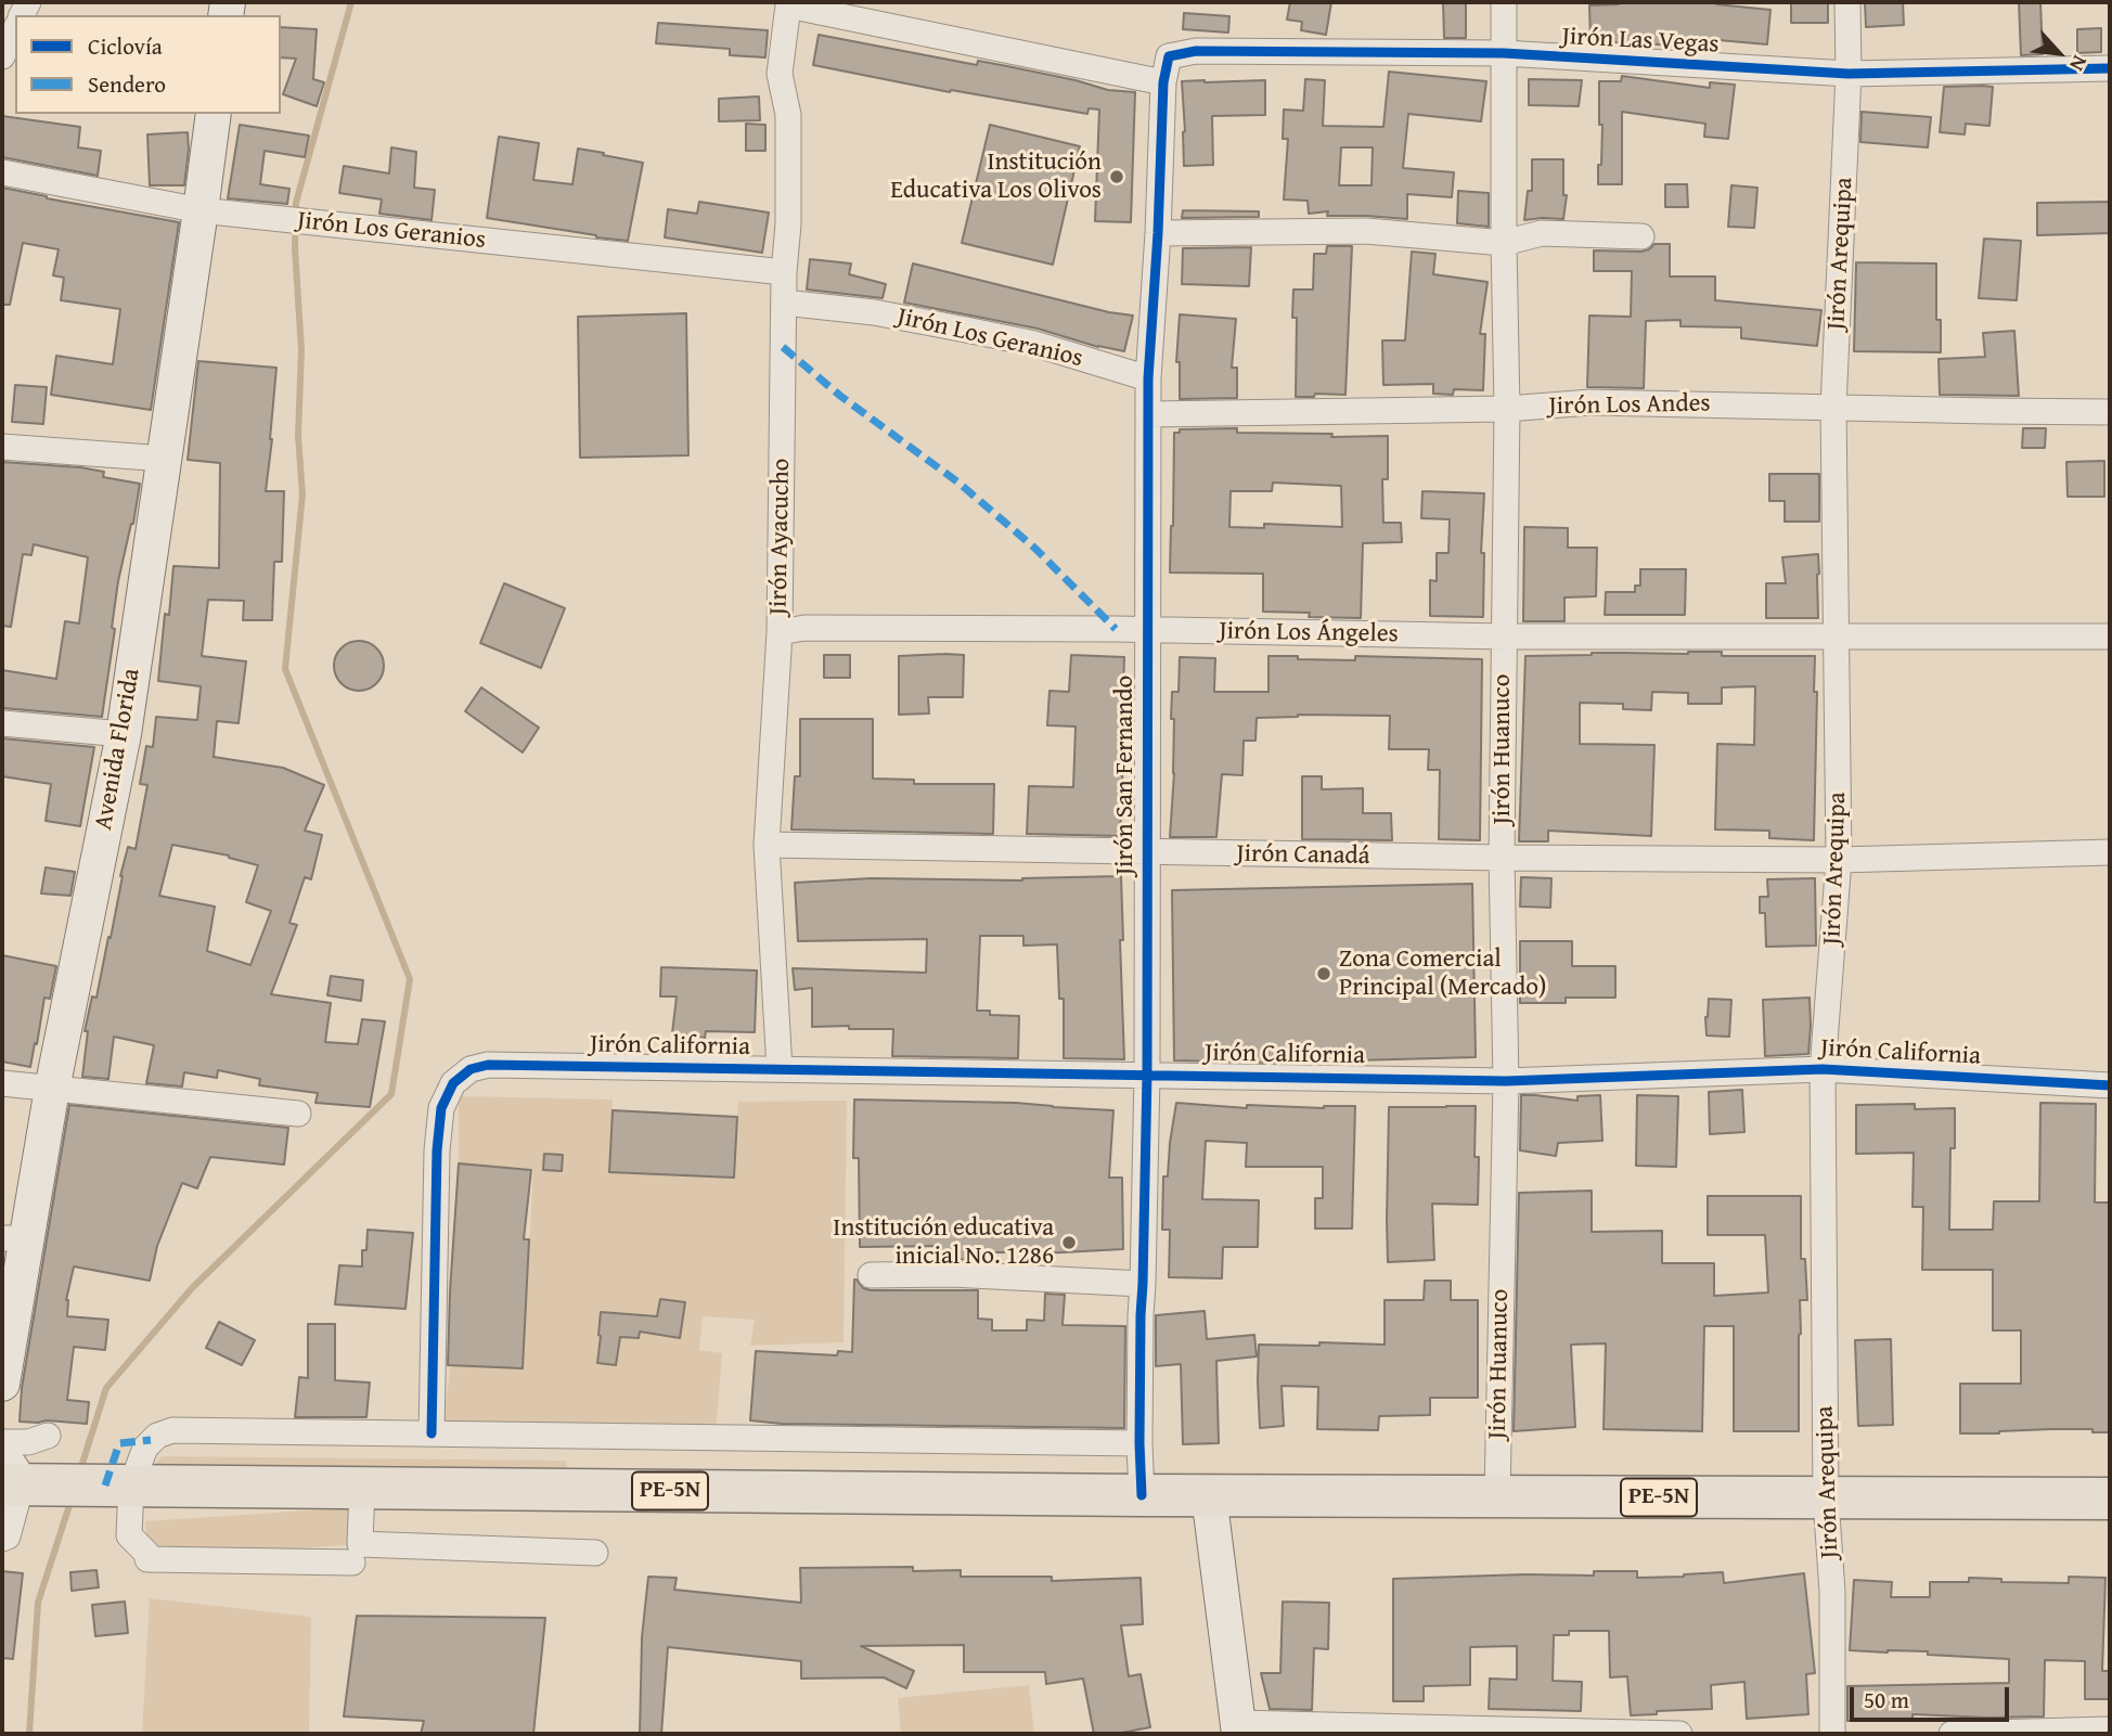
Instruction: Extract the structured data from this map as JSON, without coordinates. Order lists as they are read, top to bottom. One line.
{"streets":{"highway":["PE-5N"],"street":["Jirón Las Vegas","Jirón Los Geranios","Jirón Arequipa","Jirón Los Andes","Jirón Ayacucho","Jirón Los Ángeles","Avenida Florida","Jirón Huanuco","Jirón San Fernando","Jirón Canadá","Jirón California"]},"crossings":[["Jirón Las Vegas","Jirón Arequipa"],["Jirón Las Vegas","Jirón Huanuco"],["Jirón Las Vegas","Jirón San Fernando"],["Jirón Los Geranios","Jirón Ayacucho"],["Jirón Los Geranios","Avenida Florida"],["Jirón Los Geranios","Jirón San Fernando"],["Jirón Arequipa","Jirón Los Andes"],["Jirón Arequipa","Jirón Los Ángeles"],["Jirón Arequipa","Jirón Canadá"],["Jirón Arequipa","Jirón California"],["Jirón Arequipa","PE-5N"],["Jirón Los Andes","Jirón Huanuco"],["Jirón Los Andes","Jirón San Fernando"],["Jirón Ayacucho","Jirón Los Ángeles"],["Jirón Ayacucho","Jirón San Fernando"],["Jirón Ayacucho","Jirón Canadá"],["Jirón Ayacucho","Jirón California"],["Jirón Los Ángeles","Jirón Huanuco"],["Jirón Los Ángeles","Jirón San Fernando"],["Jirón Huanuco","Jirón Canadá"],["Jirón Huanuco","Jirón California"],["Jirón Huanuco","PE-5N"],["Jirón San Fernando","Jirón Canadá"],["Jirón San Fernando","Jirón California"],["Jirón San Fernando","PE-5N"]],"places":["Institución Educativa Los Olivos","Zona Comercial Principal (Mercado)","Institución educativa inicial No. 1286"],"legend":["Ciclovía","Sendero"],"scale_bar":"50 m","north":"bottom right"}
